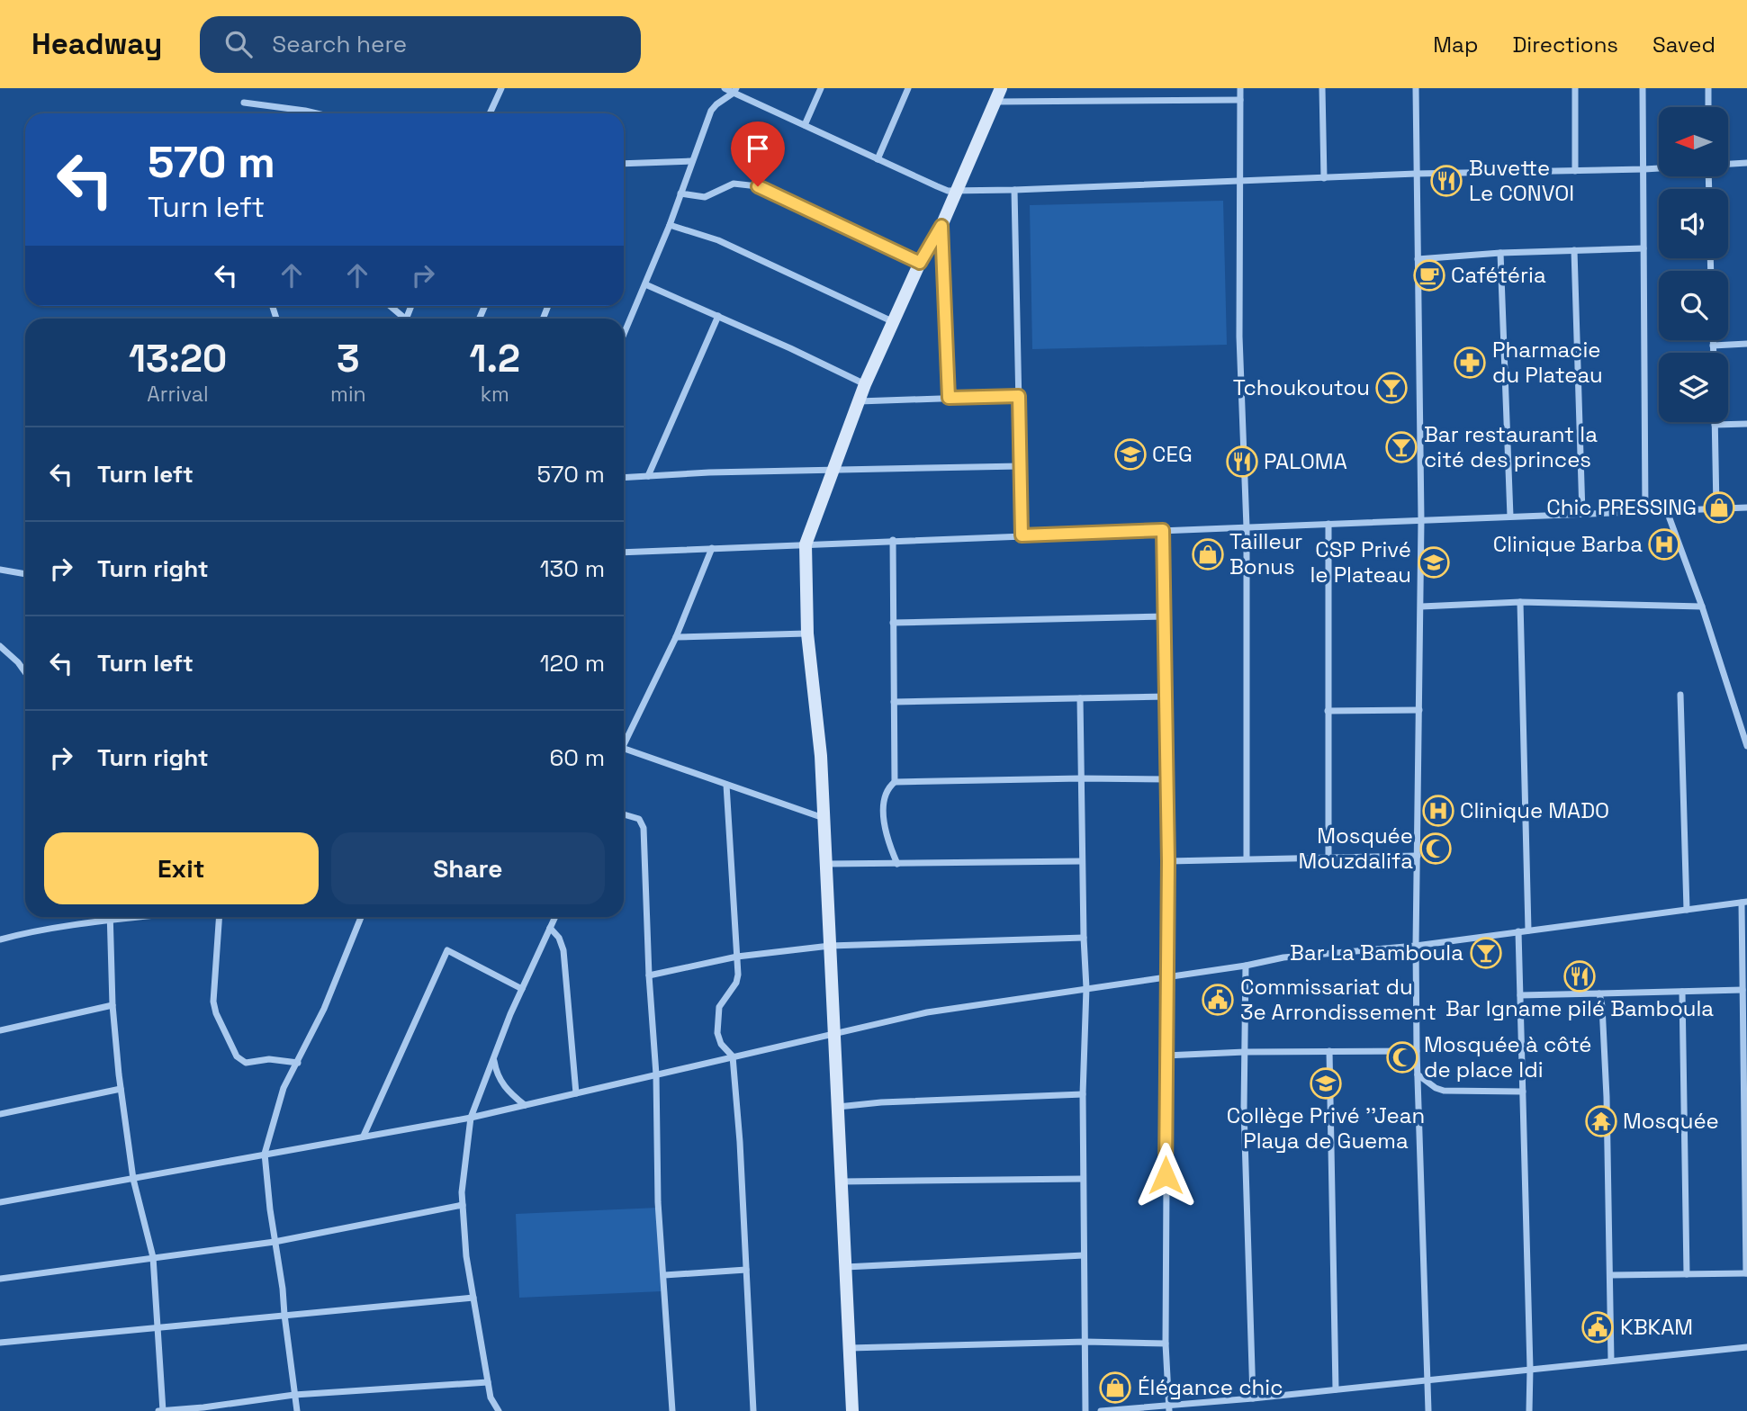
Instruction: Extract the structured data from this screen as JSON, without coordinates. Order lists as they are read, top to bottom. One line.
{"places":{"restaurant":["Buvette Le CONVOI","PALOMA","Bar Igname pilé Bamboula"],"cafe":["Cafétéria"],"pharmacy":["Pharmacie du Plateau"],"bar":["Tchoukoutou","Bar restaurant la cité des princes","Bar La Bamboula"],"school or university":["CEG","CSP Privé le Plateau","Collège Privé ''Jean Playa de Guema"],"shop":["Chic PRESSING","Tailleur Bonus","Élégance chic"],"hospital":["Clinique Barba","Clinique MADO"],"mosque":["Mosquée Mouzdalifa","Mosquée à côté de place Idi"],"public building":["Commissariat du 3e Arrondissement","KBKAM"],"temple":["Mosquée"]},"north":"left","page":{"header":"Headway","search":"Search here","nav":["Map","Directions","Saved"],"turn":["570 m","Turn left"],"eta":["13:20","Arrival","3","min","1.2","km"],"list":[{"name":"Turn left","value":"570 m"},{"name":"Turn right","value":"130 m"},{"name":"Turn left","value":"120 m"},{"name":"Turn right","value":"60 m"}],"buttons":["Exit","Share"]}}
